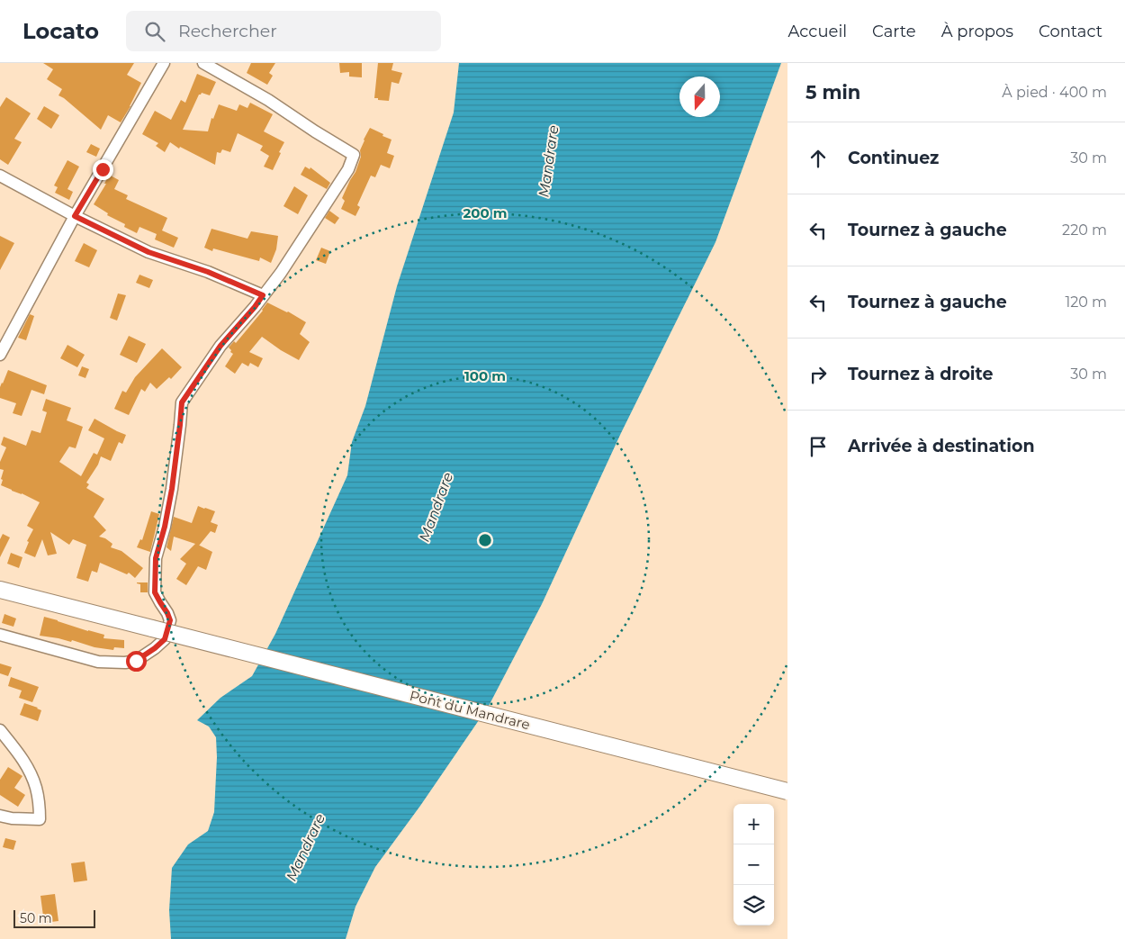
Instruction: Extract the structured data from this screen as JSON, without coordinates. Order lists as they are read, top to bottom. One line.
{"streets":{"main road":["Pont du Mandrare"]},"water":["Mandrare"],"scale_bar":"50 m","north":"bottom","page":{"header":"Locato","search":"Rechercher","nav":["Accueil","Carte","À propos","Contact"],"heading":["5 min","À pied · 400 m"],"list":[["Continuez","30 m"],["Tournez à gauche","220 m"],["Tournez à gauche","120 m"],["Tournez à droite","30 m"],"Arrivée à destination"],"map_buttons":["+","−"],"scale":"50 m"},"rings":["200 m","100 m"]}
